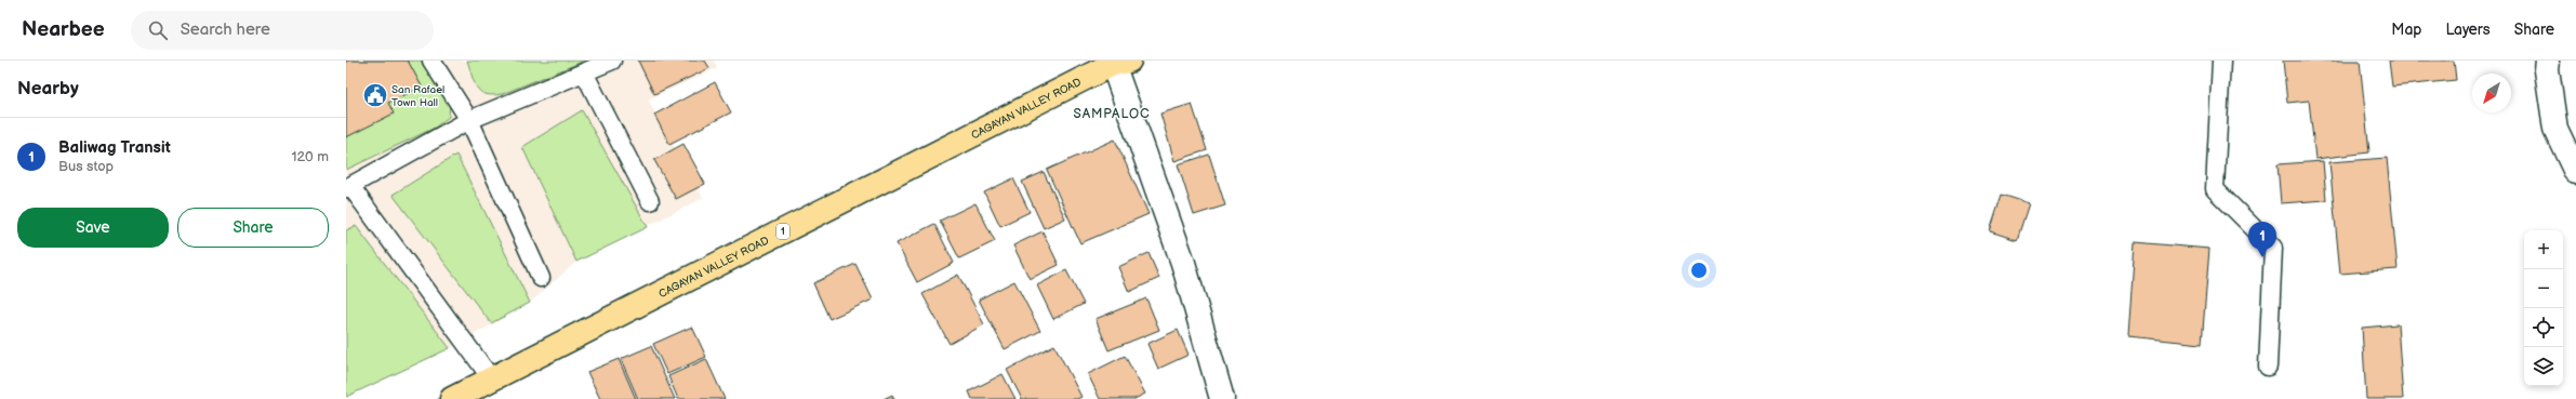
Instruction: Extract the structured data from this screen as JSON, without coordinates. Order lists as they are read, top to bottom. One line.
{"streets":{"highway":["CAGAYAN VALLEY ROAD","1"]},"districts":["SAMPALOC"],"places":{"public building":["San Rafael Town Hall"]},"north":"bottom left","page":{"header":"Nearbee","search":"Search here","nav":["Map","Layers","Share"],"heading":"Nearby","list":[{"mark":"1","name":"Baliwag Transit","note":"Bus stop","value":"120 m"}],"buttons":["Save","Share"],"pins":"1","map_buttons":["+","−"]}}
